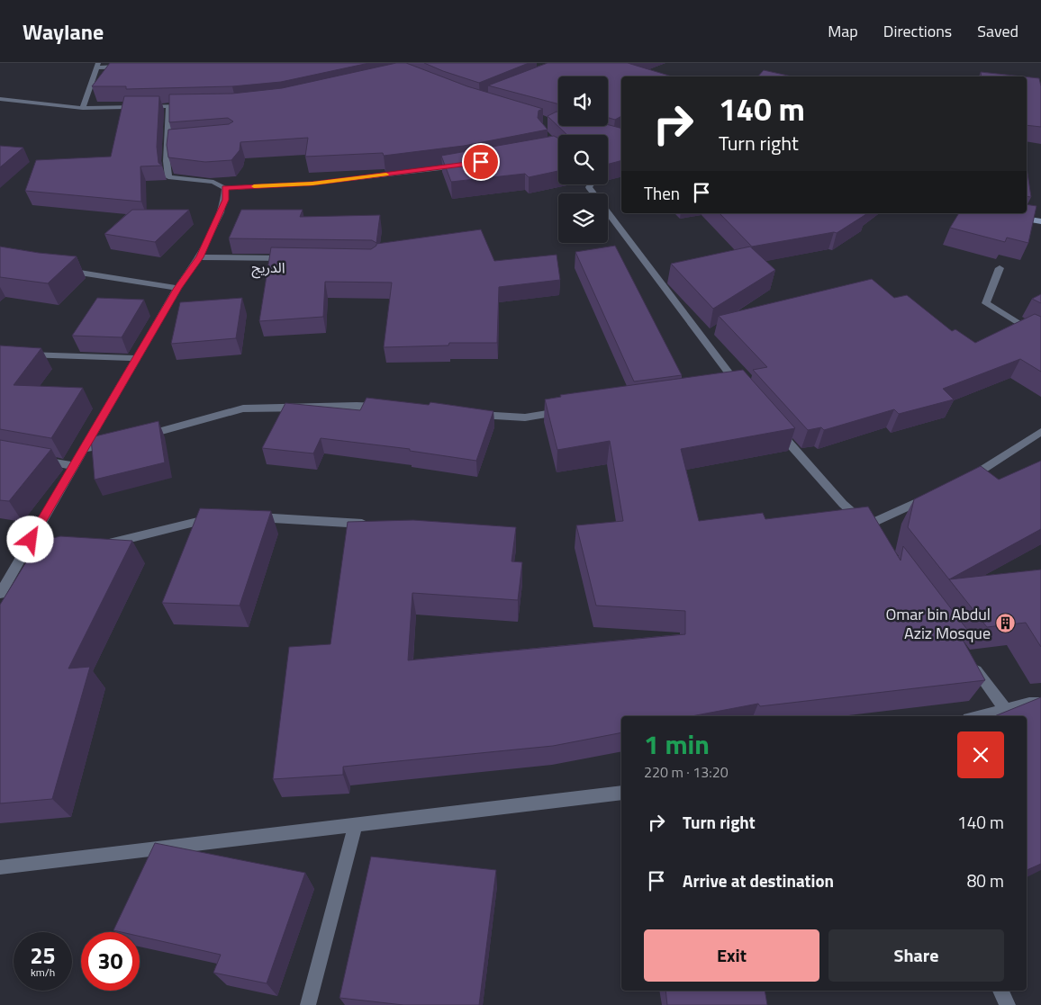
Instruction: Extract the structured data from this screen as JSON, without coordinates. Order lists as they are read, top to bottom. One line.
{"districts":["الدريج"],"places":{"building":["Omar bin Abdul Aziz Mosque"]},"page":{"header":"Waylane","nav":["Map","Directions","Saved"],"turn":["140 m","Turn right"],"then":"Then","heading":["1 min","220 m · 13:20"],"list":[{"name":"Turn right","value":"140 m"},{"name":"Arrive at destination","value":"80 m"}],"buttons":["Exit","Share"],"speed":"25 km/h","limit":"30"}}
